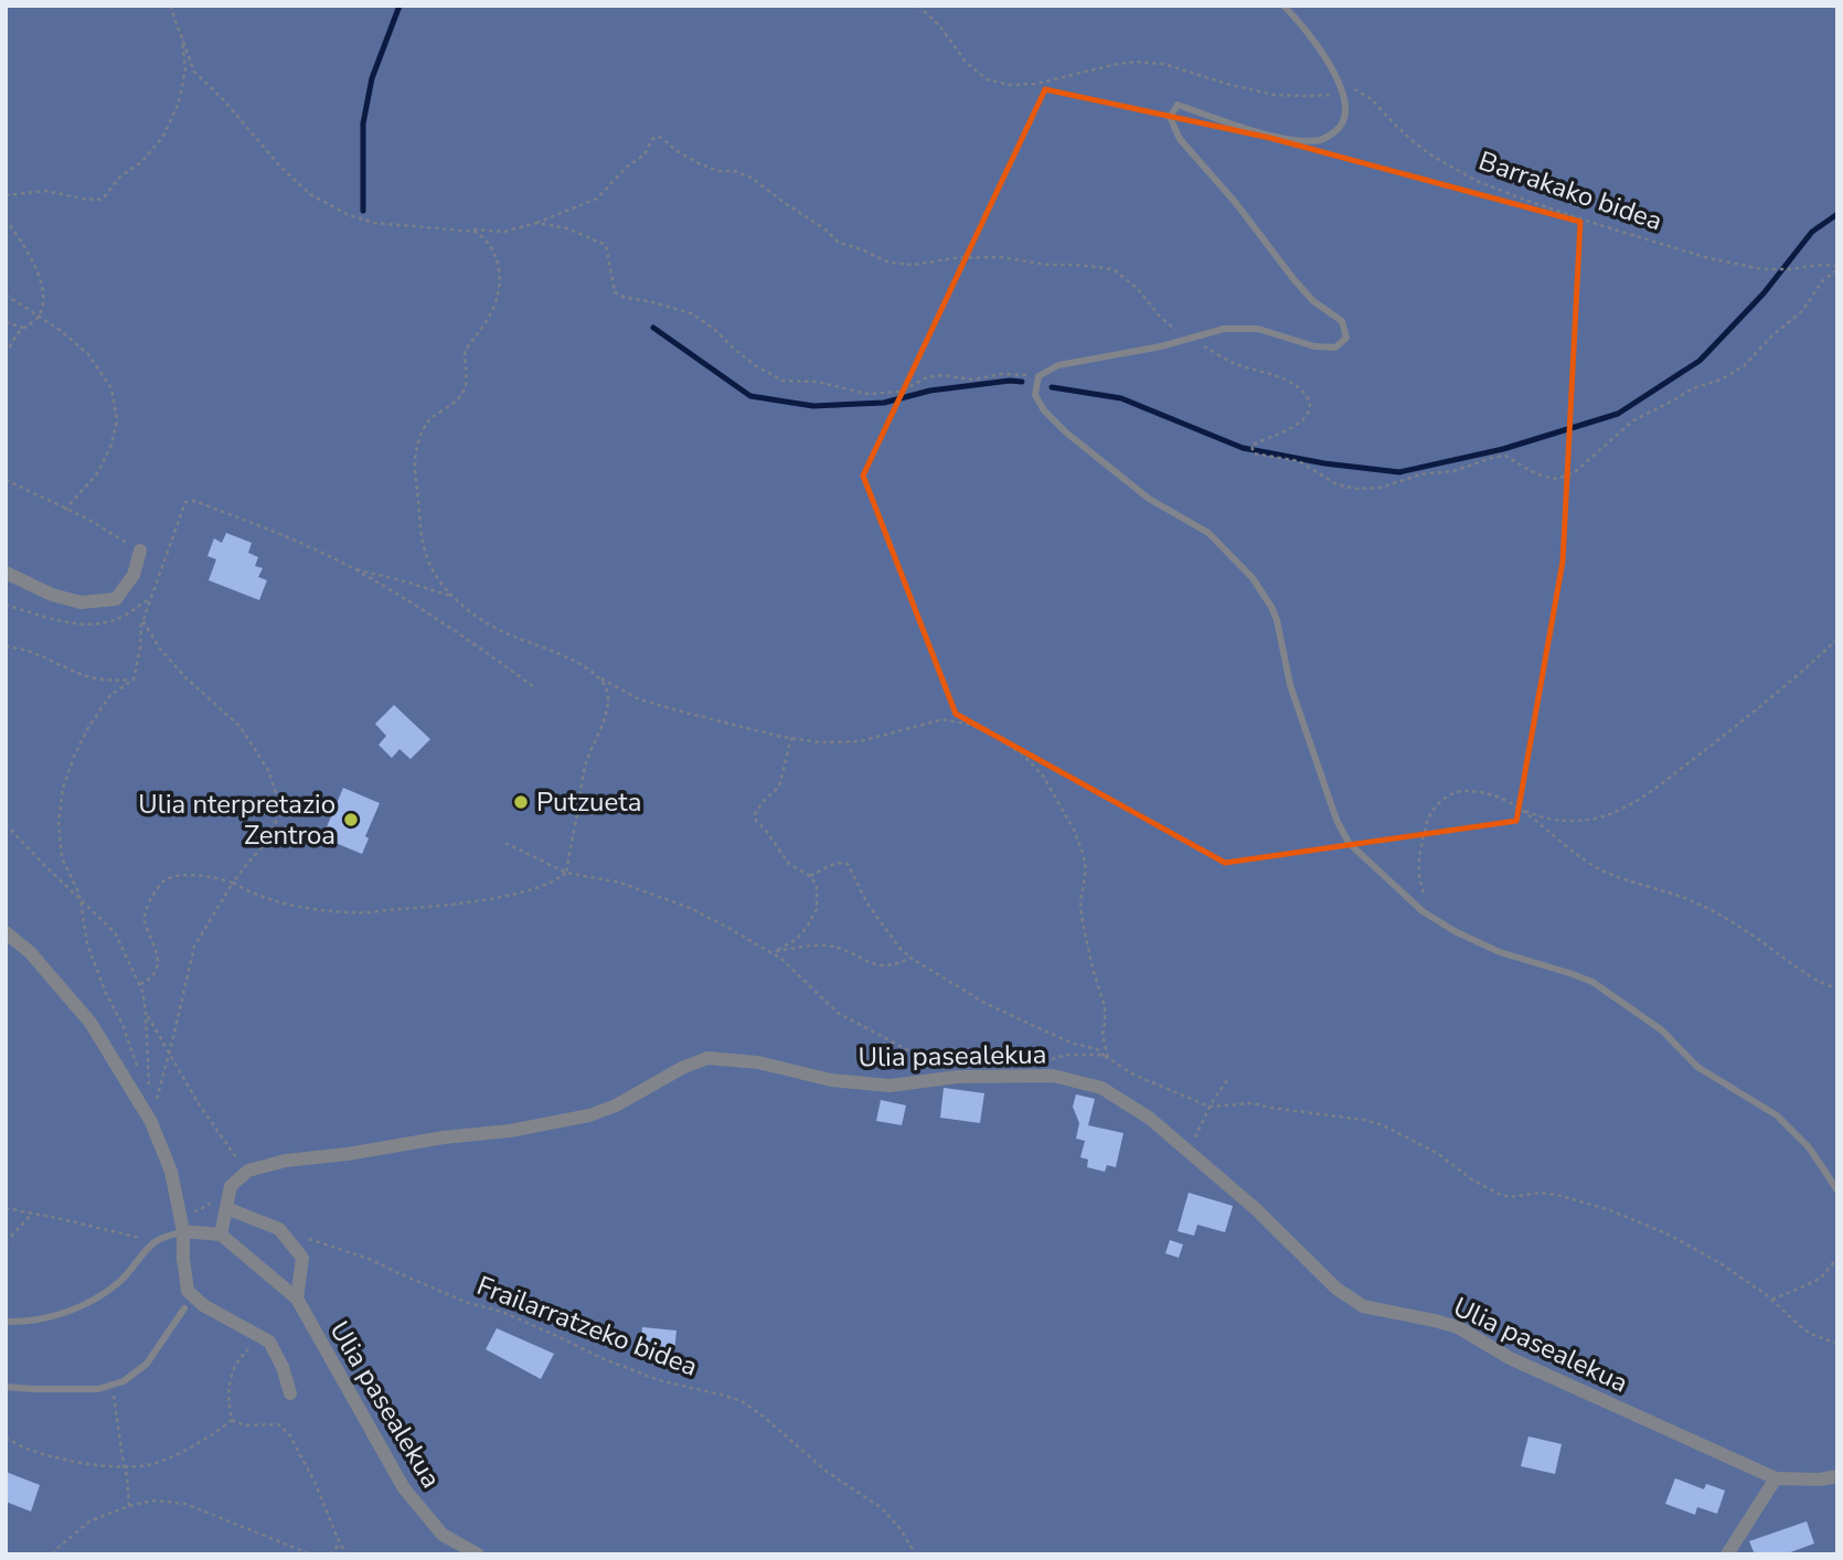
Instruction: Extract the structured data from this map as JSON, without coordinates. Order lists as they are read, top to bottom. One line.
{"streets":{"street":["Ulia pasealekua"],"path":["Barrakako bidea","Frailarratzeko bidea"]},"places":["Putzueta","Ulia nterpretazio Zentroa"]}
